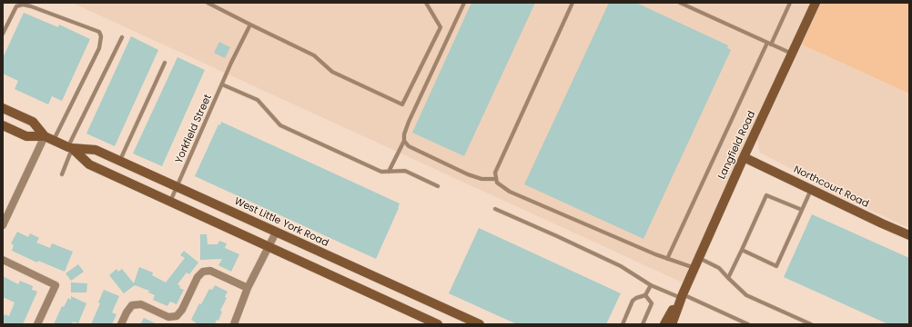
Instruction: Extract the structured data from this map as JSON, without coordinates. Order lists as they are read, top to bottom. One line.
{"streets":{"main road":["Langfield Road","Northcourt Road","West Little York Road"],"lane":["Yorkfield Street"]},"crossings":[["Yorkfield Street","West Little York Road"],["Langfield Road","Northcourt Road"]]}
